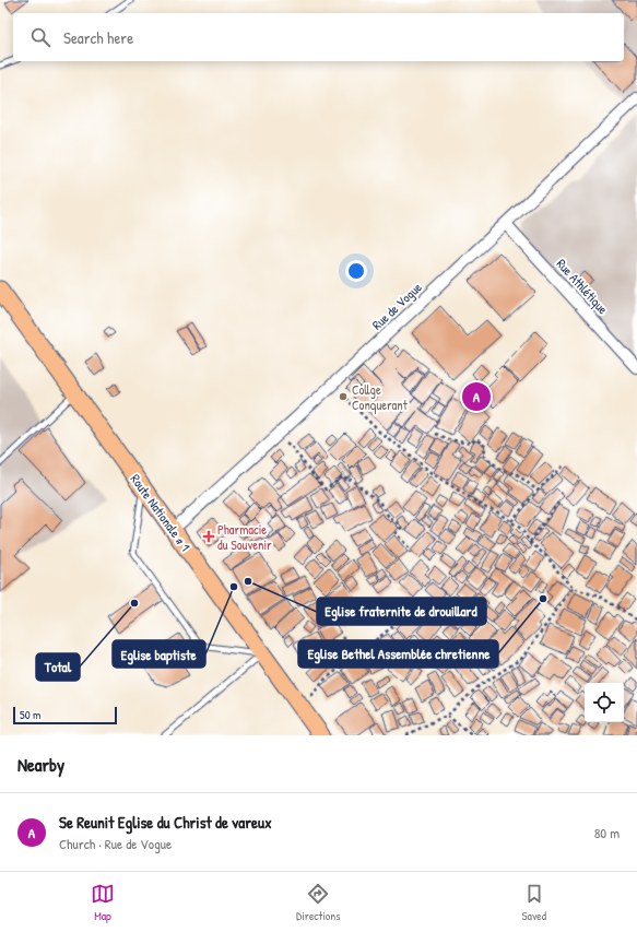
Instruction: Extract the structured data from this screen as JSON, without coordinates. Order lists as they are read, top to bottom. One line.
{"streets":{"main road":["Route Nationale # 1"],"street":["Rue Athlétique","Rue de Vogue"]},"crossings":[["Rue Athlétique","Rue de Vogue"],["Rue de Vogue","Route Nationale # 1"]],"places":{"other":["Collge Conquerant","Eglise fraternite de drouillard","Eglise baptiste","Eglise Bethel Assemblée chretienne","Total"],"health":["Pharmacie du Souvenir"]},"scale_bar":"50 m","page":{"search":"Search here","pins":"A","scale":"50 m","heading":"Nearby","list":[{"mark":"A","name":"Se Reunit Eglise du Christ de vareux","note":"Church · Rue de Vogue","value":"80 m"}],"nav":["Map","Directions","Saved"]}}
